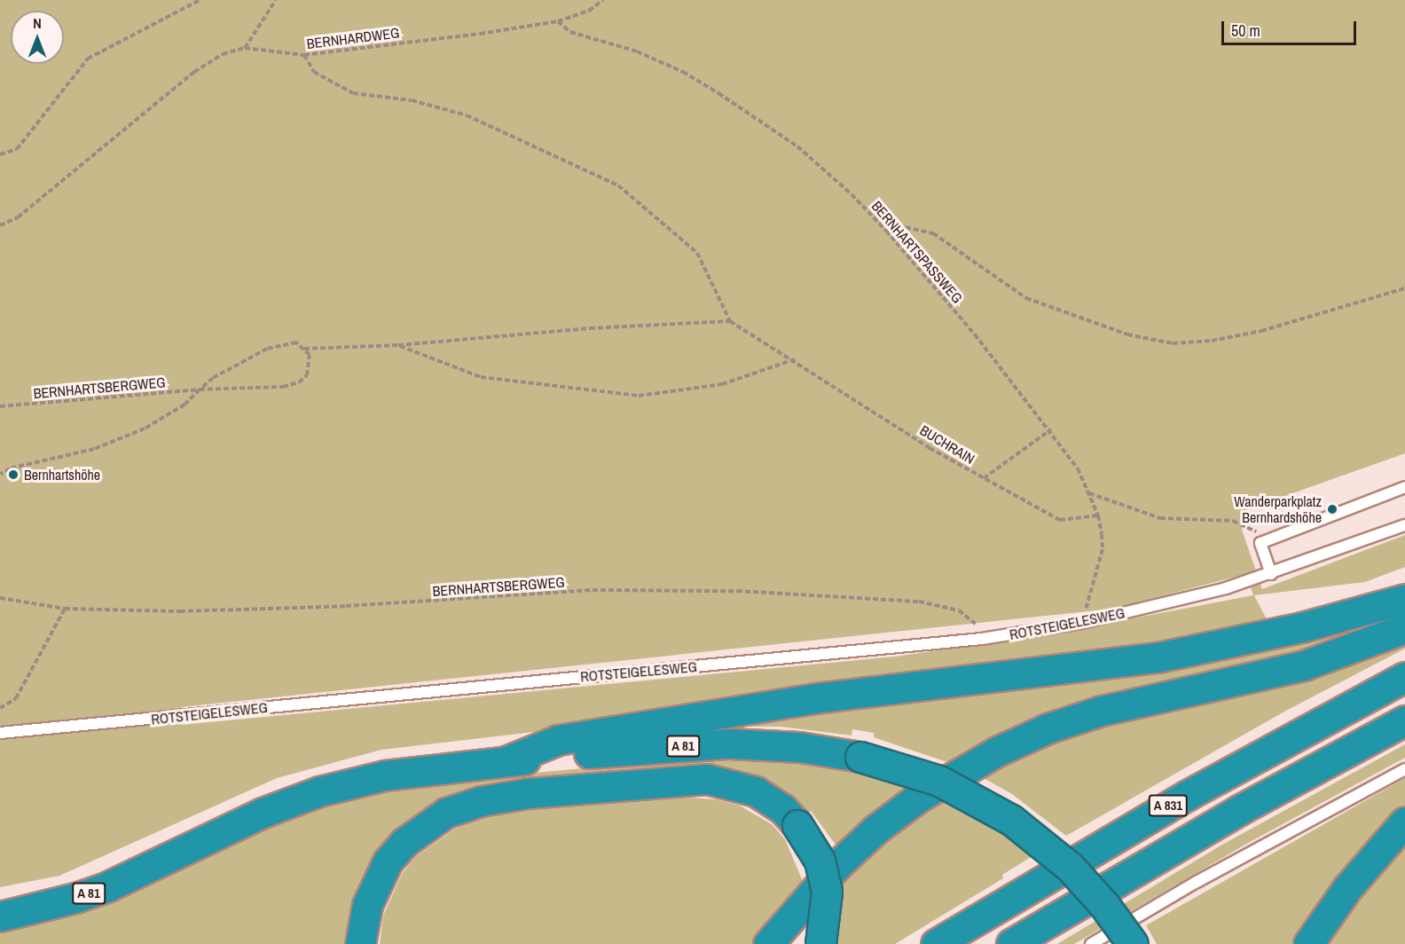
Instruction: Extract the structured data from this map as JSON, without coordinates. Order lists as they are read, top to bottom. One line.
{"streets":{"highway":["A 81","A 831"],"lane":["ROTSTEIGELESWEG"],"path":["BERNHARDWEG","BERNHARTSPASSWEG","BERNHARTSBERGWEG","BUCHRAIN"]},"crossings":[["BERNHARDWEG","BERNHARTSPASSWEG"],["BERNHARTSPASSWEG","BUCHRAIN"],["BERNHARTSPASSWEG","ROTSTEIGELESWEG"],["BERNHARTSBERGWEG","ROTSTEIGELESWEG"]],"places":["Bernhartshöhe","Wanderparkplatz Bernhardshöhe"],"scale_bar":"50 m","north":"top"}
